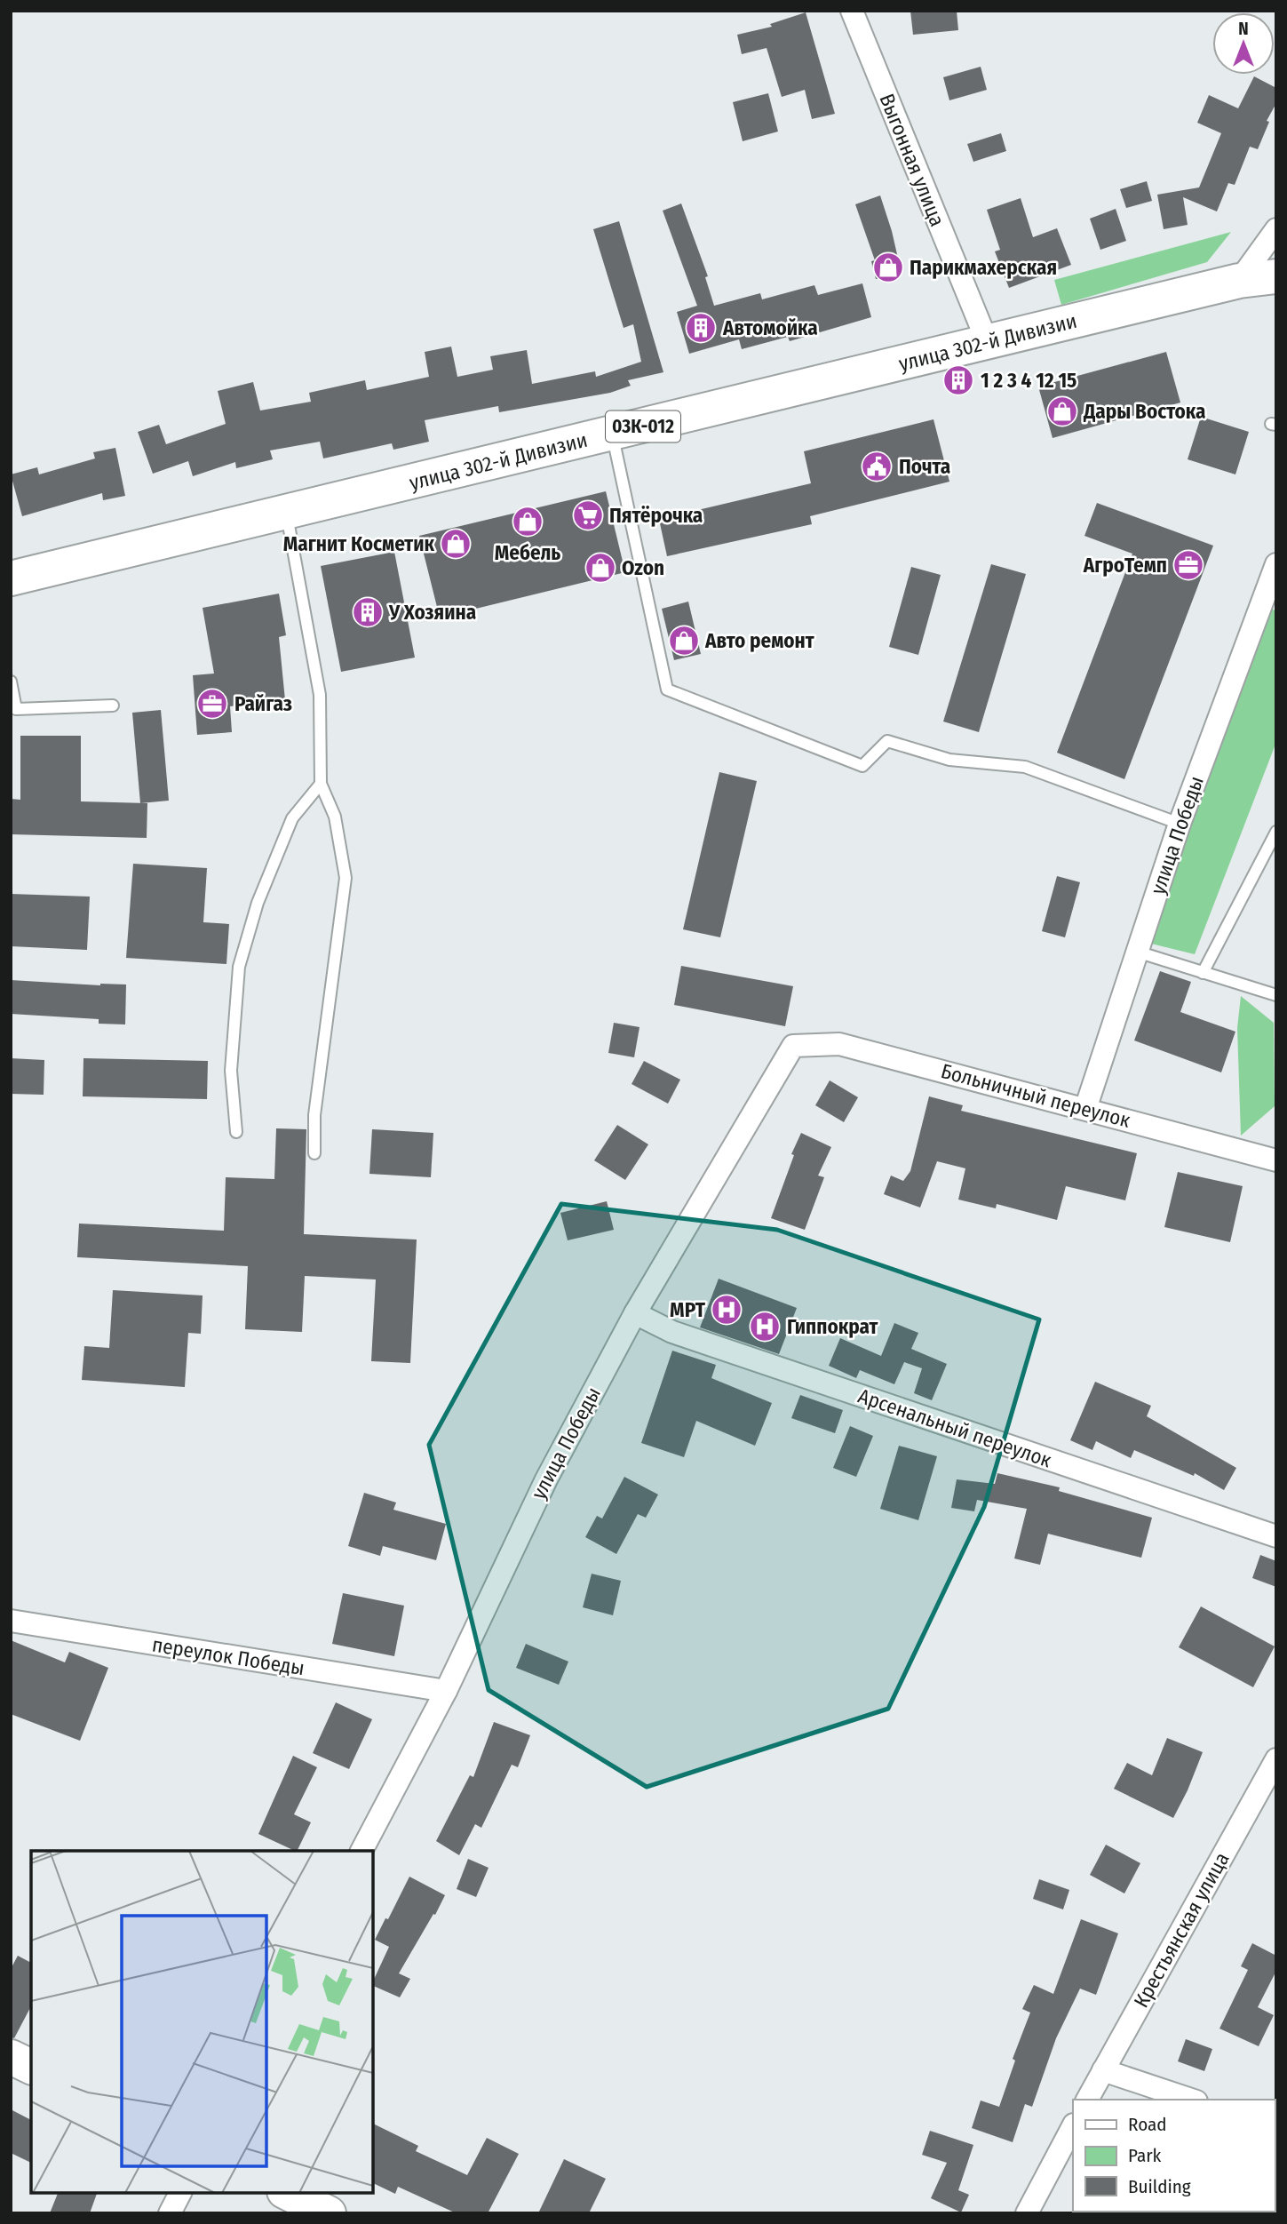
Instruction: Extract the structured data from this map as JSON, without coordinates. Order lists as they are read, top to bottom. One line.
{"streets":{"main road":["улица 302-й Дивизии","03К-012"],"street":["Выгонная улица","улица Победы","Больничный переулок","Арсенальный переулок","переулок Победы","Крестьянская улица"]},"crossings":[["Выгонная улица","улица 302-й Дивизии"],["улица Победы","Больничный переулок"],["улица Победы","Арсенальный переулок"],["улица Победы","переулок Победы"]],"places":{"shop":["Парикмахерская","Дары Востока","Мебель","Магнит Косметик","Ozon","Авто ремонт"],"building":["Автомойка","1 2 3 4 12 15","У Хозяина"],"public building":["Почта"],"supermarket":["Пятёрочка"],"office":["АгроТемп","Райгаз"],"hospital":["МРТ","Гиппократ"]},"legend":["Road","Park","Building"],"north":"top"}
